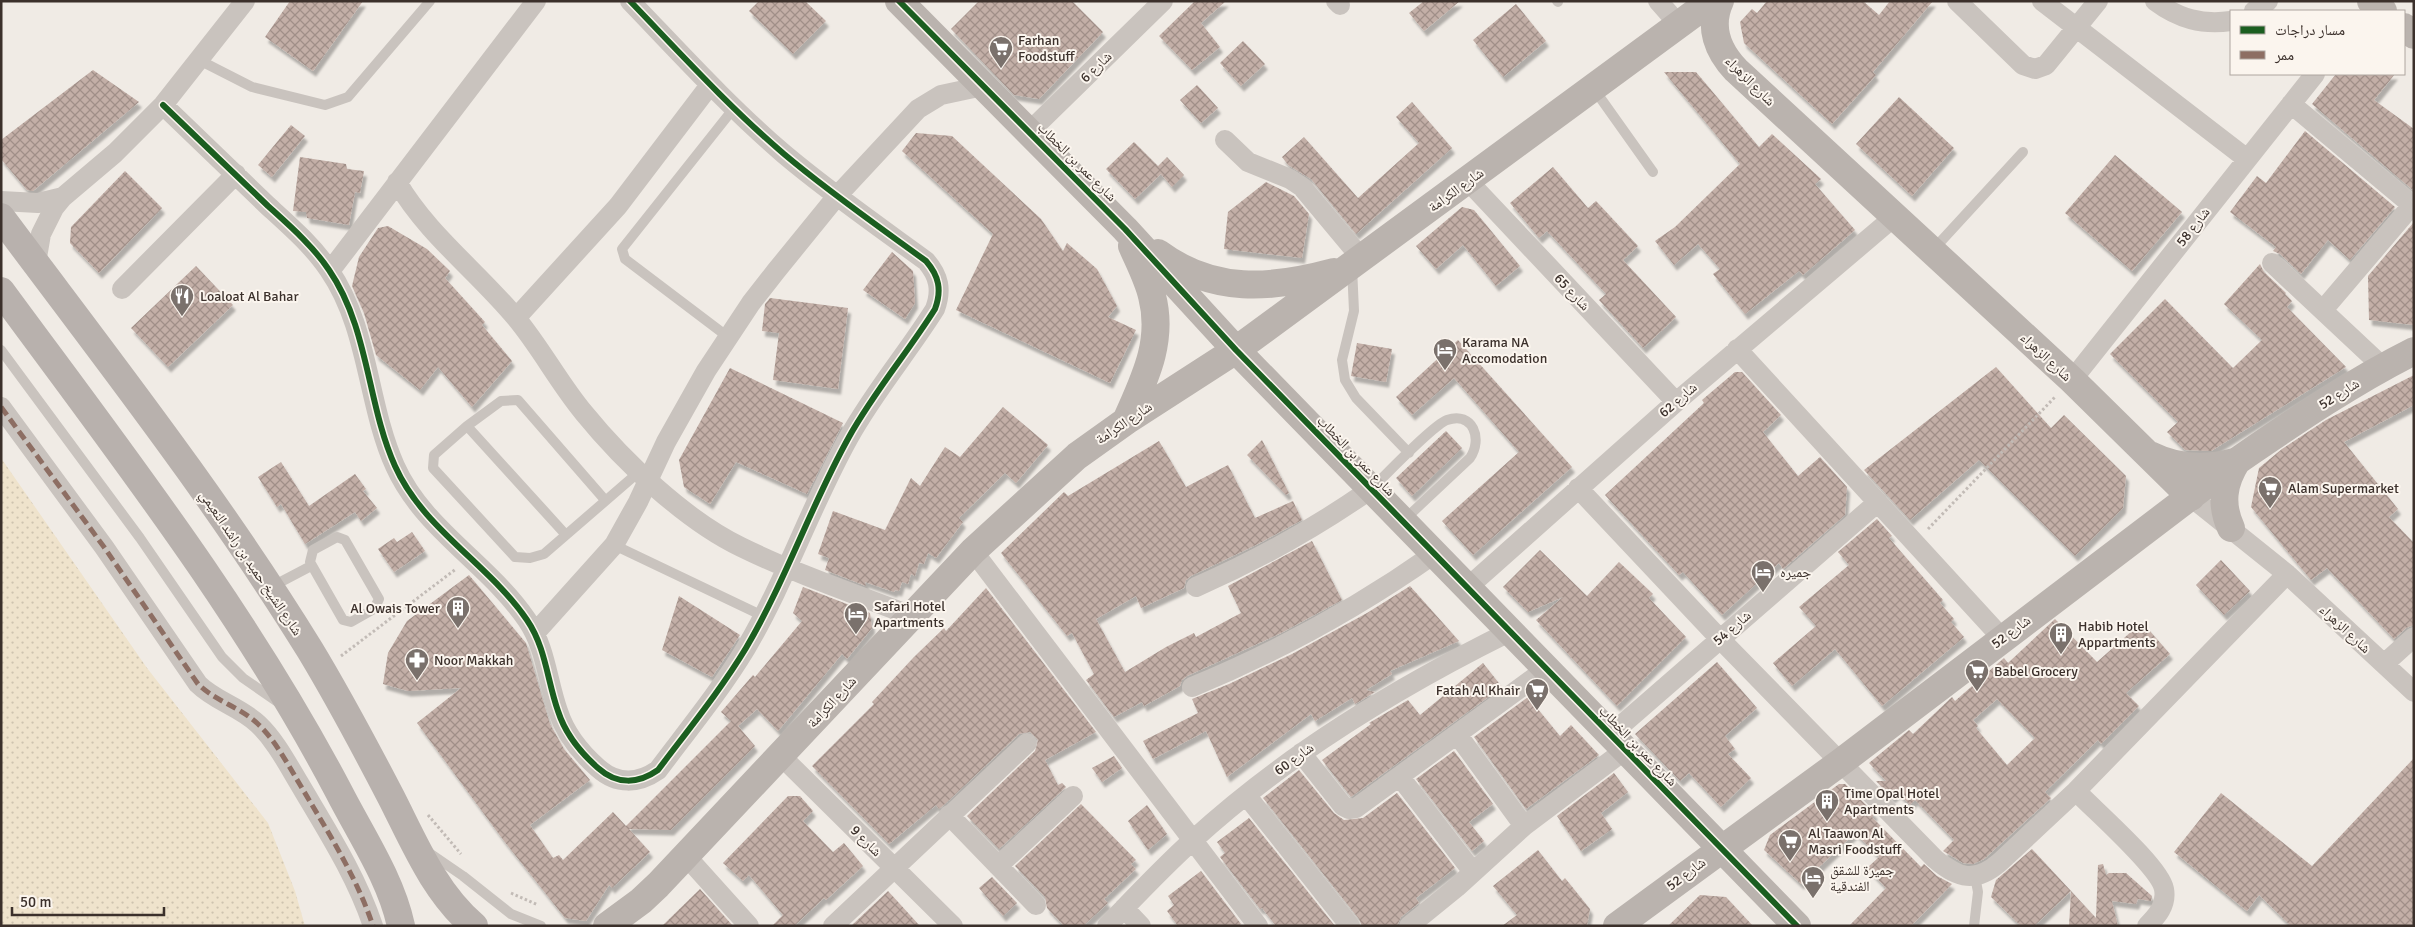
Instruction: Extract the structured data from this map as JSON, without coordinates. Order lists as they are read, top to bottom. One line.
{"streets":{"main road":["شارع الزهراء","شارع عمر بن الخطاب","شارع الكرامة","شارع 52","شارع الشيخ حميد بن راشد النعيمي"],"street":["شارع 6","شارع 58","شارع 65","شارع 62","شارع 54","شارع 60","شارع 9"]},"crossings":[["شارع 6","شارع عمر بن الخطاب"],["شارع الزهراء","شارع 58"],["شارع الزهراء","شارع 52"],["شارع الزهراء","شارع 62"],["شارع عمر بن الخطاب","شارع الكرامة"],["شارع عمر بن الخطاب","شارع 52"],["شارع عمر بن الخطاب","شارع 62"],["شارع عمر بن الخطاب","شارع 54"],["شارع عمر بن الخطاب","شارع 60"],["شارع الكرامة","شارع 65"],["شارع الكرامة","شارع 9"],["شارع 65","شارع 62"]],"places":{"supermarket":["Farhan Foodstuff","Alam Supermarket","Babel Grocery","Fatah Al Khair","Al Taawon Al Masri Foodstuff"],"restaurant":["Loaloat Al Bahar"],"hotel":["Karama NA Accomodation","جميره","Safari Hotel Apartments","جميرة للشقق الفندقية"],"building":["Al Owais Tower","Habib Hotel Appartments","Time Opal Hotel Apartments"],"pharmacy":["Noor Makkah"]},"legend":["مسار دراجات","ممر"],"scale_bar":"50 m"}
